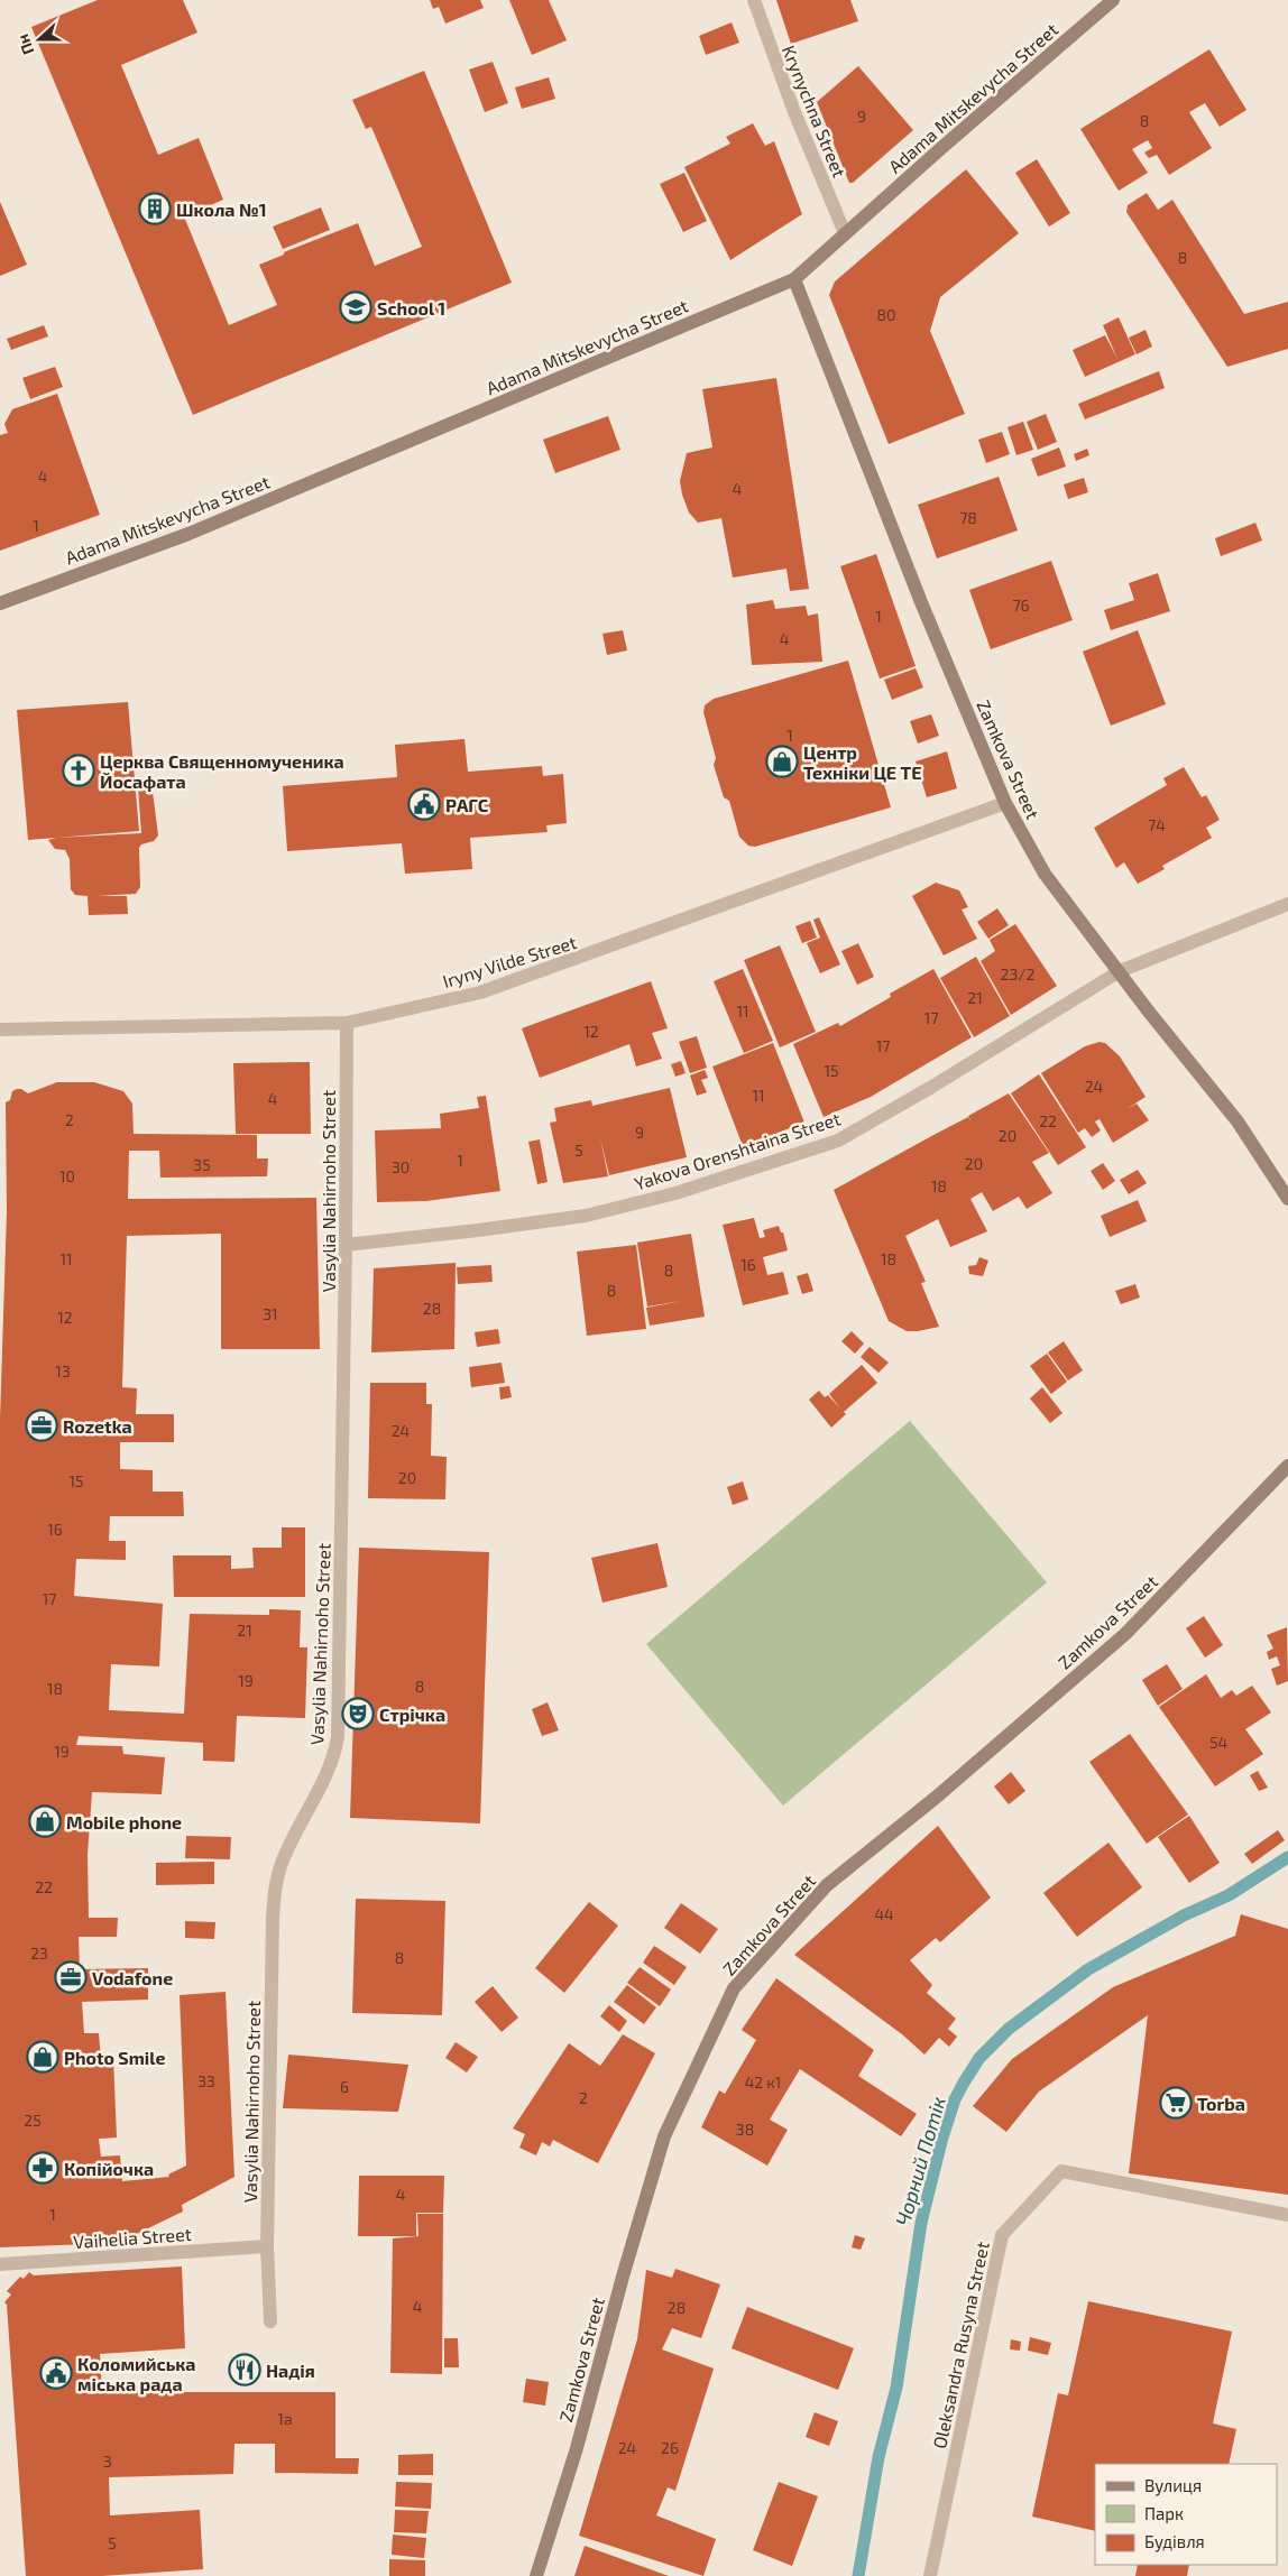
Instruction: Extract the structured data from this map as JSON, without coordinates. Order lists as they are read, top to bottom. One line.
{"streets":{"main road":["Adama Mitskevycha Street","Zamkova Street"],"street":["Krynychna Street","Iryny Vilde Street","Yakova Orenshtaina Street","Vasylia Nahirnoho Street","Vaihelia Street","Oleksandra Rusyna Street"]},"crossings":[["Adama Mitskevycha Street","Krynychna Street"],["Adama Mitskevycha Street","Zamkova Street"],["Zamkova Street","Iryny Vilde Street"],["Zamkova Street","Yakova Orenshtaina Street"],["Iryny Vilde Street","Vasylia Nahirnoho Street"],["Yakova Orenshtaina Street","Vasylia Nahirnoho Street"],["Vasylia Nahirnoho Street","Vaihelia Street"]],"water":["Чорний Потік"],"places":{"building":["Школа №1"],"school or university":["School 1"],"shop":["Центр Техніки ЦЕ ТЕ","Mobile phone","Photo Smile"],"church":["Церква Священномученика Йосафата"],"public building":["РАГС","Коломийська міська рада"],"office":["Rozetka","Vodafone"],"theatre":["Стрічка"],"supermarket":["Torba"],"pharmacy":["Копійочка"],"restaurant":["Надія"]},"house_numbers":["9","8","8","80","4","4","78","1","76","1","4","1","74","23/2","21","11","17","12","17","15","24","11","4","2","22","9","20","5","1","20","35","30","10","18","11","18","16","8","8","28","31","12","13","24","20","15","16","17","21","19","8","18","54","19","22","44","23","8","33","42 к1","6","2","25","38","4","1","4","28","1а","24","26","3","5"],"legend":["Вулиця","Парк","Будівля"],"north":"left"}
